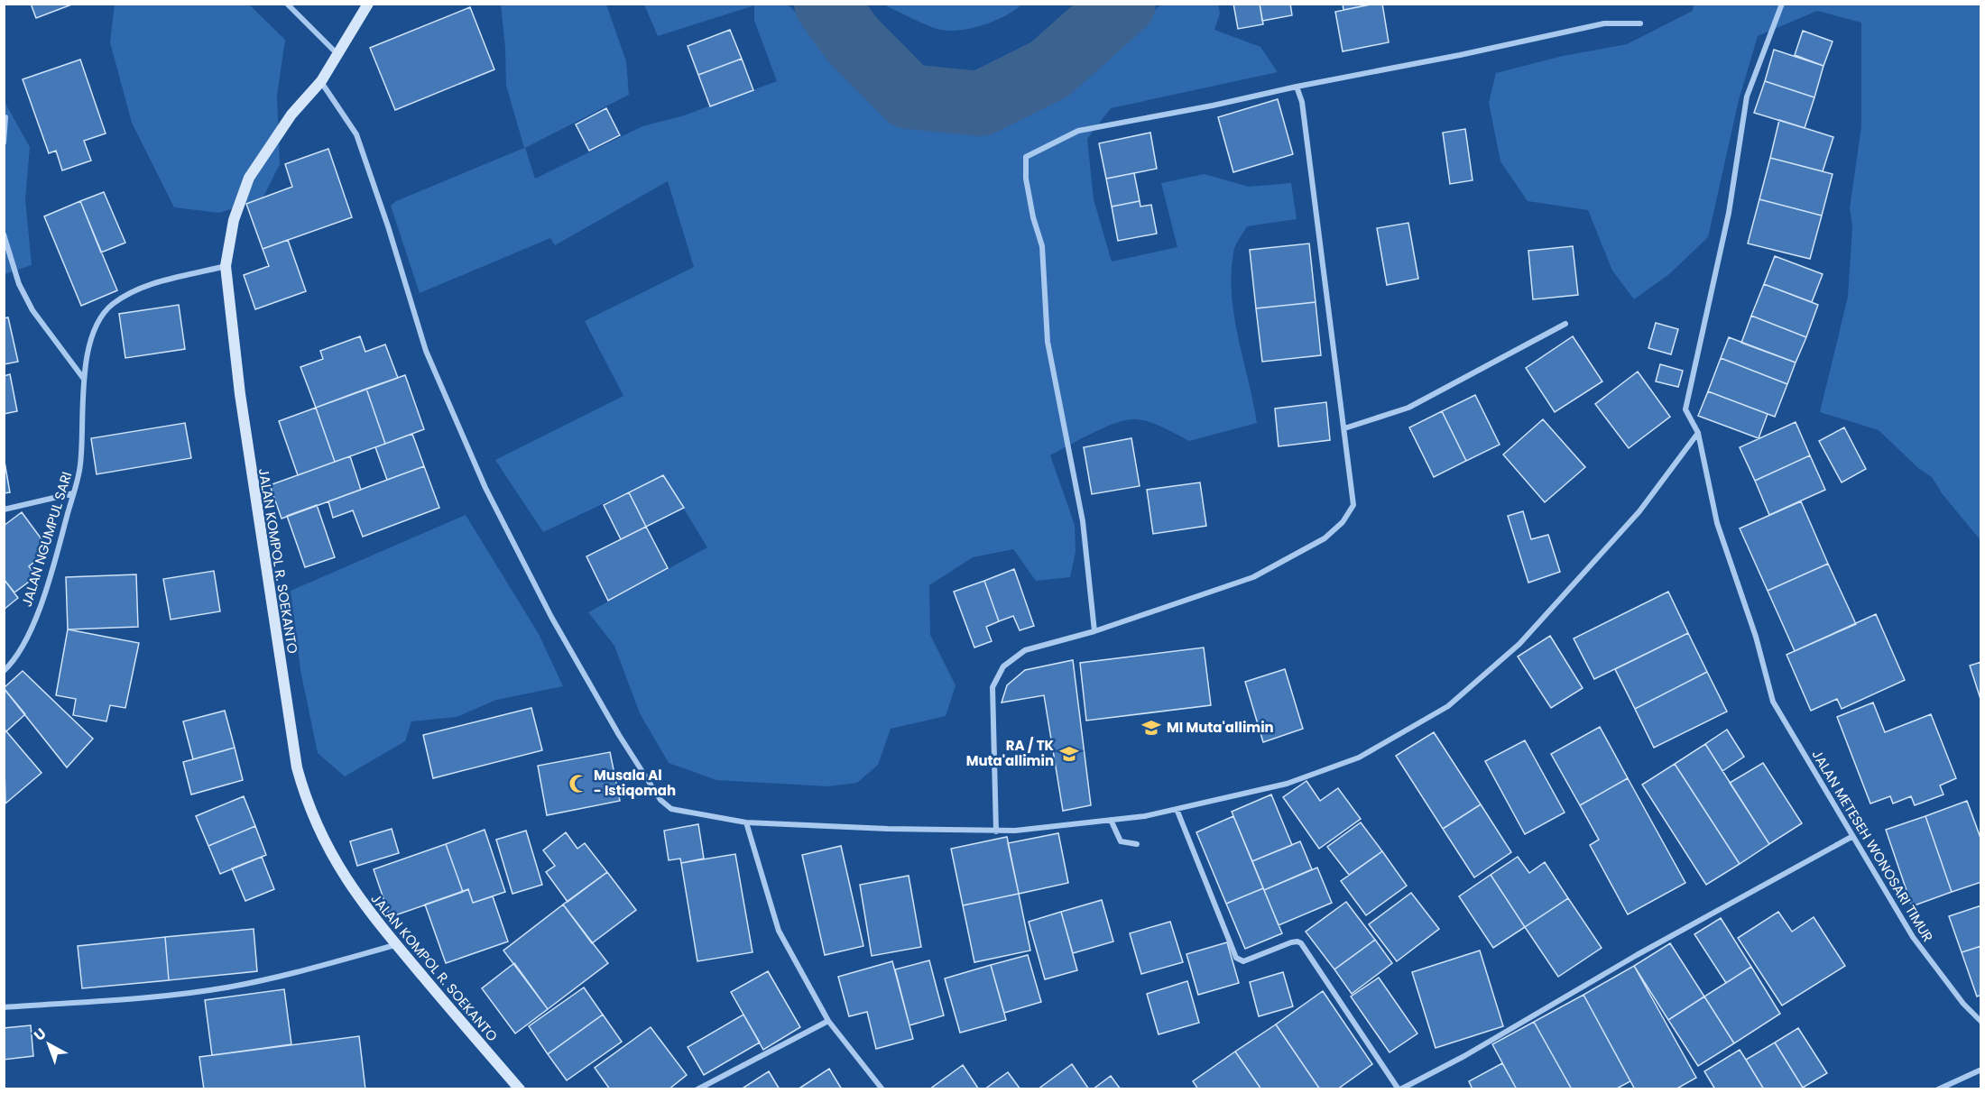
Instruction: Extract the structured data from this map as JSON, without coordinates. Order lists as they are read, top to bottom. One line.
{"streets":{"main road":["JALAN KOMPOL R. SOEKANTO"],"street":["JALAN NGUMPUL SARI","JALAN METESEH WONOSARI TIMUR"]},"crossings":[["JALAN NGUMPUL SARI","JALAN KOMPOL R. SOEKANTO"]],"places":{"school or university":["MI Muta'allimin","RA / TK Muta'allimin"],"mosque":["Musala Al - Istiqomah"]},"north":"top left"}
